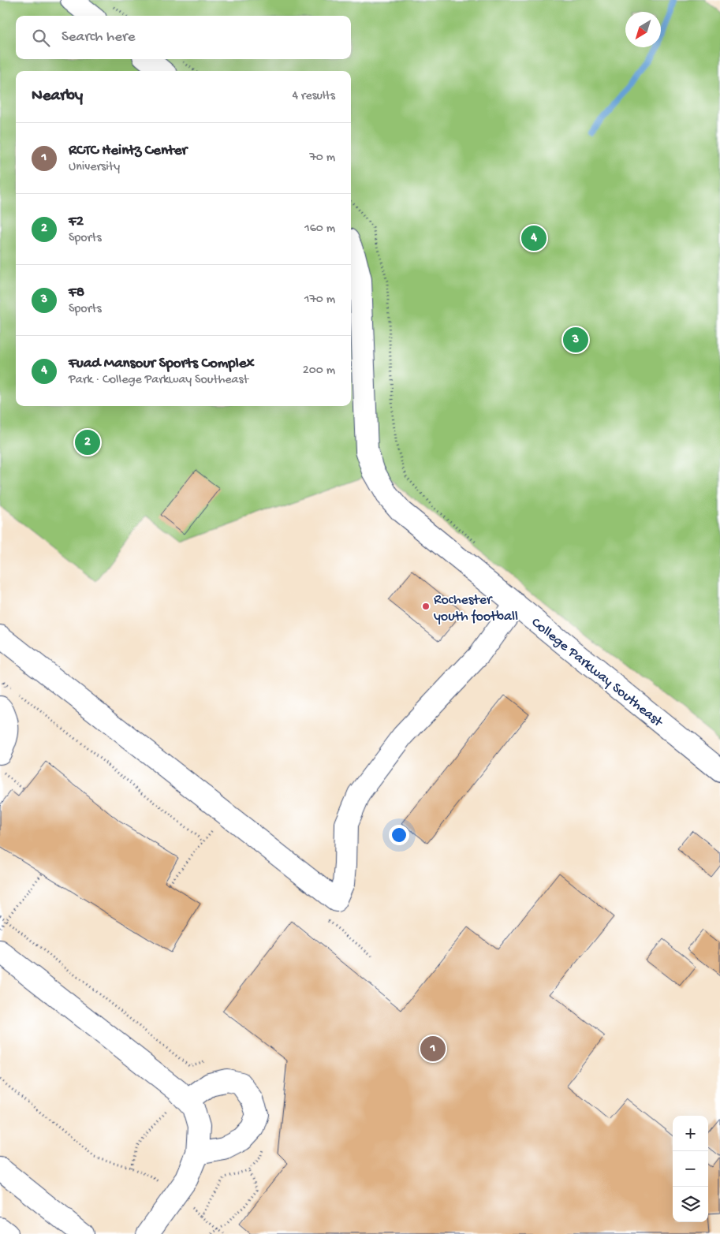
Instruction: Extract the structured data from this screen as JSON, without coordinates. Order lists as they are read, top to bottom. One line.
{"streets":{"street":["College Parkway Southeast"]},"places":["Rochester youth football"],"north":"bottom left","page":{"search":"Search here","heading":["Nearby","4 results"],"list":[{"mark":"1","name":"RCTC Heintz Center","note":"University","value":"70 m"},{"mark":"2","name":"F2","note":"Sports","value":"160 m"},{"mark":"3","name":"F8","note":"Sports","value":"170 m"},{"mark":"4","name":"Fuad Mansour Sports Complex","note":"Park · College Parkway Southeast","value":"200 m"}],"pins":["4","3","2","1"],"map_buttons":["+","−"]}}
